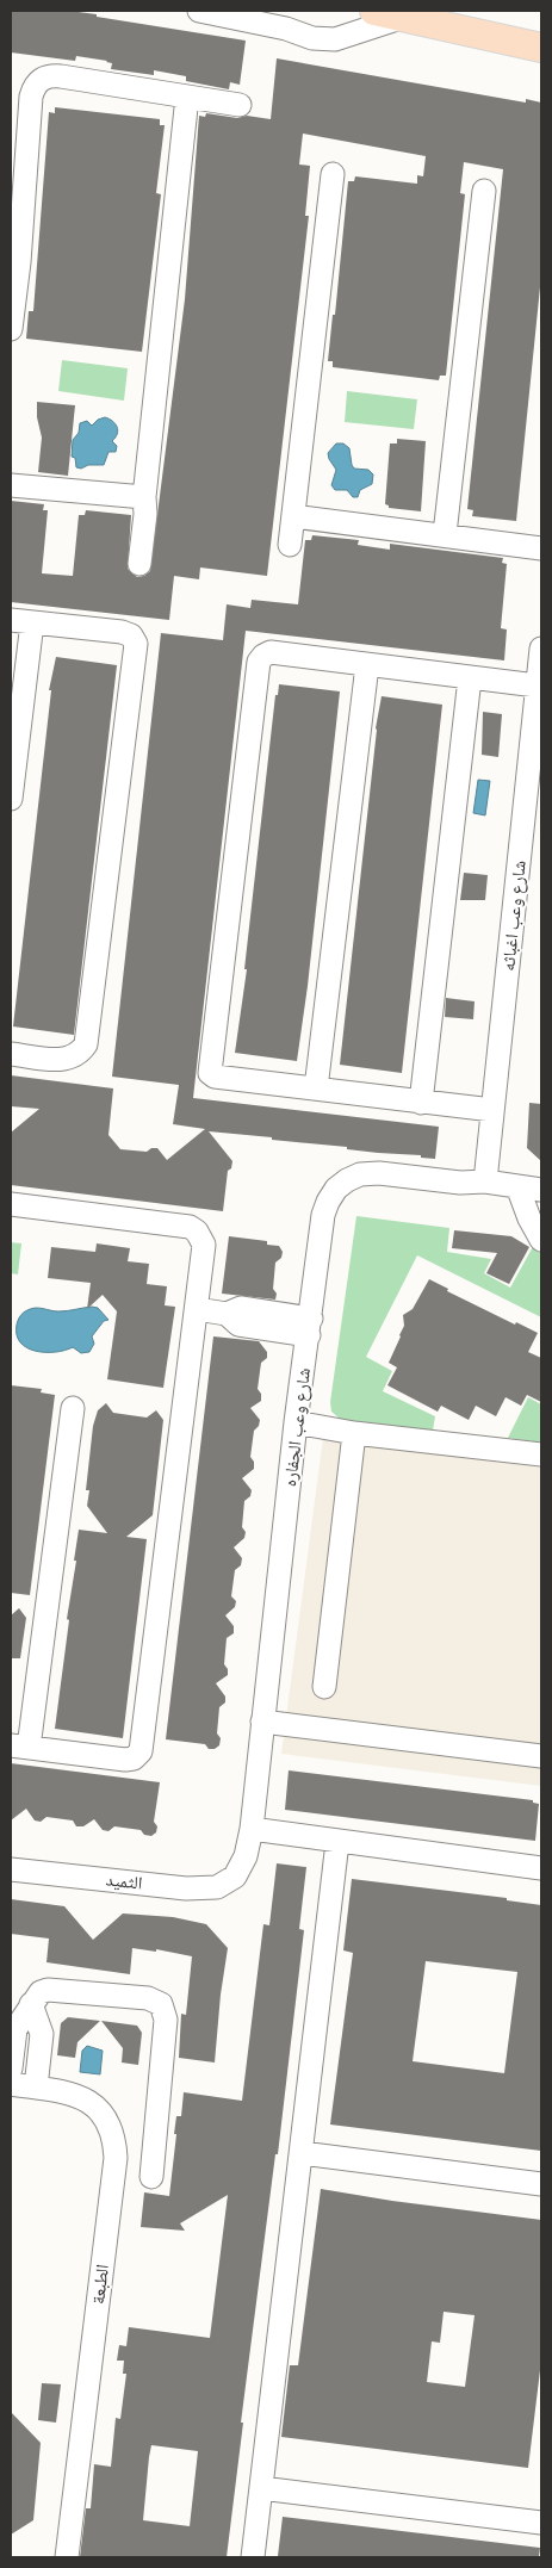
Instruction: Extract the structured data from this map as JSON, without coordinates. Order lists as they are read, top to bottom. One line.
{"streets":{"street":["شارع وعب اغباثه","شارع وعب الجفاره","الثميد","الطبعة"]},"crossings":[["شارع وعب اغباثه","شارع وعب الجفاره"],["شارع وعب الجفاره","الثميد"]]}
